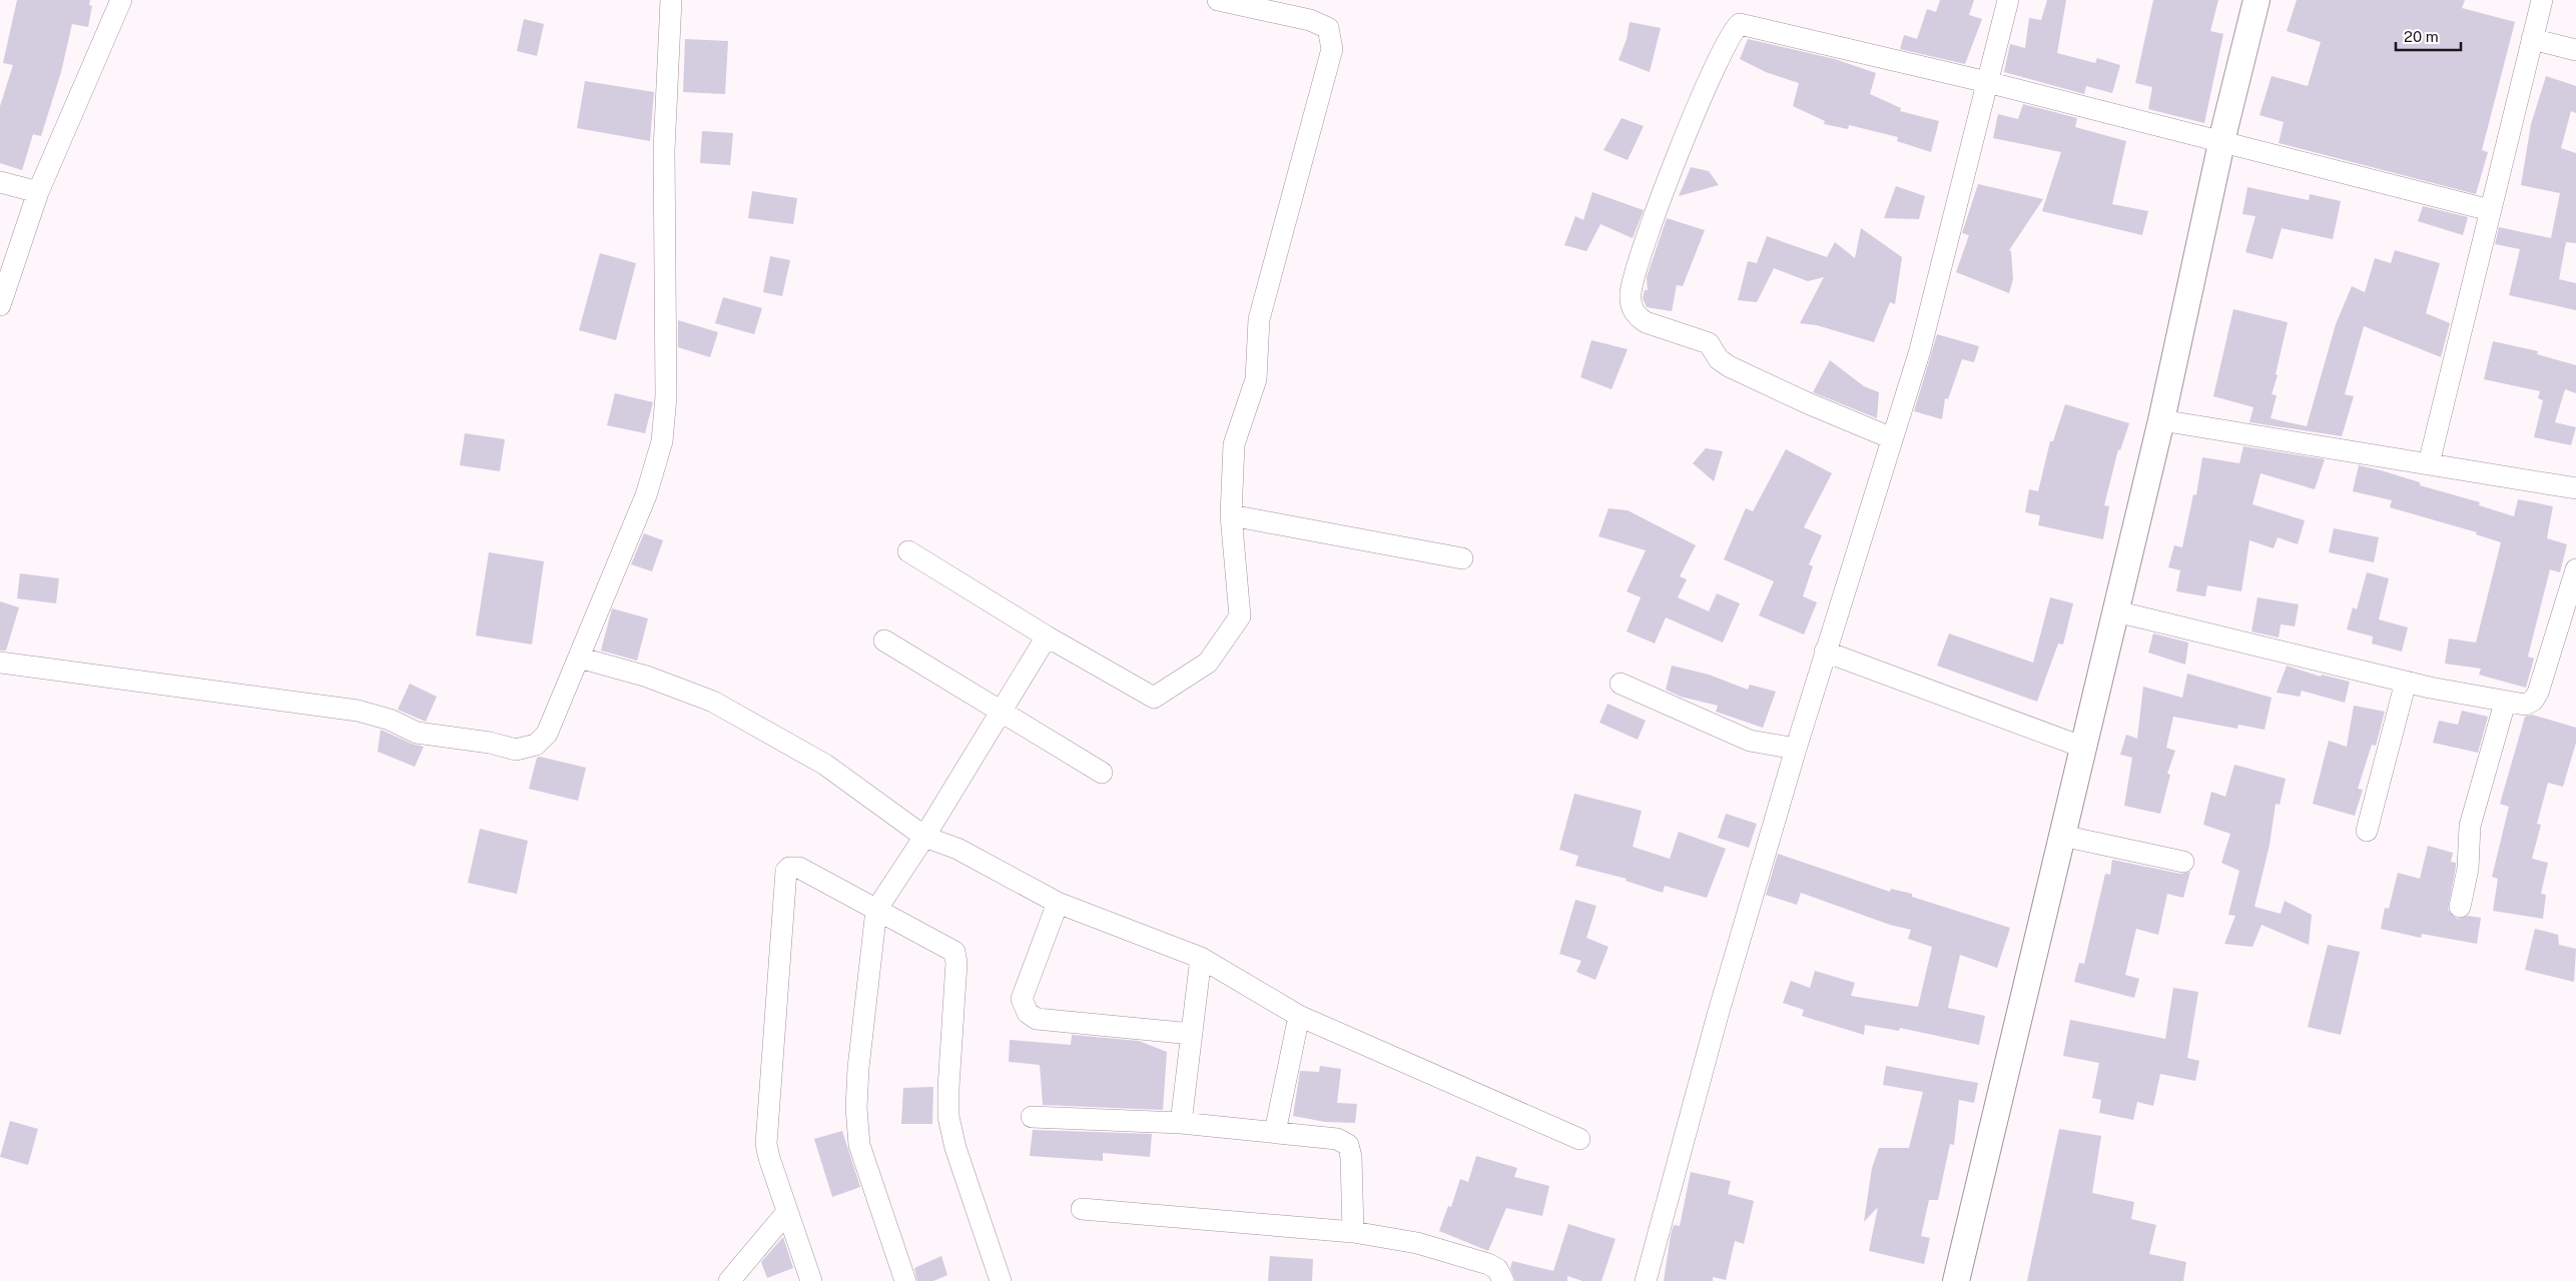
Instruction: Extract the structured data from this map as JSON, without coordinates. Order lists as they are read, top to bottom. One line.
{"scale_bar":"20 m"}
